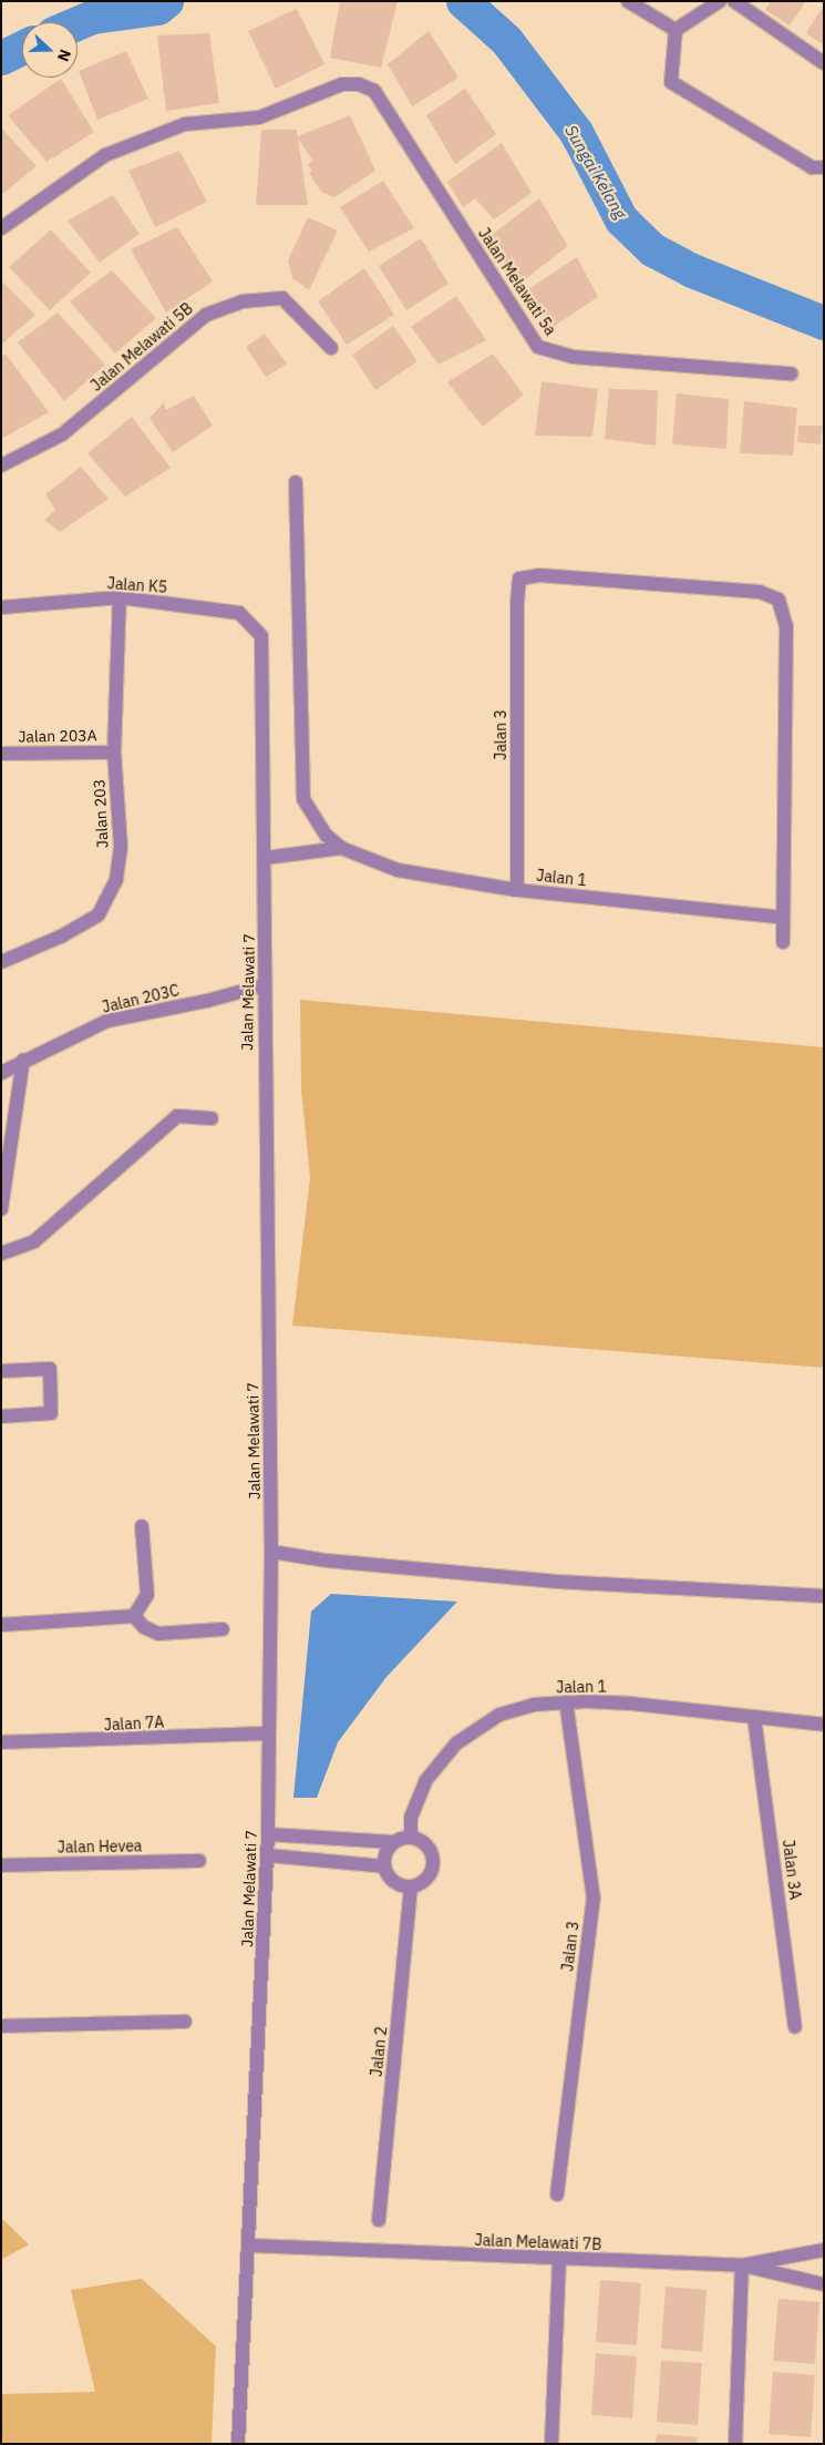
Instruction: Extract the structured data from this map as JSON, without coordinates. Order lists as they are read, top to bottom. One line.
{"streets":{"street":["Jalan Melawati 5a","Jalan Melawati 5B","Jalan K5","Jalan 3","Jalan 203A","Jalan 203","Jalan 1","Jalan Melawati 7","Jalan 203C","Jalan 7A","Jalan Hevea","Jalan 3A","Jalan 2","Jalan Melawati 7B"]},"crossings":[["Jalan K5","Jalan 203"],["Jalan K5","Jalan Melawati 7"],["Jalan 3","Jalan 1"],["Jalan 203A","Jalan 203"],["Jalan 1","Jalan 3A"],["Jalan 1","Jalan 2"],["Jalan Melawati 7","Jalan 203C"],["Jalan Melawati 7","Jalan 7A"],["Jalan Melawati 7","Jalan Melawati 7B"]],"water":["Sungai Kelang"],"north":"right"}
